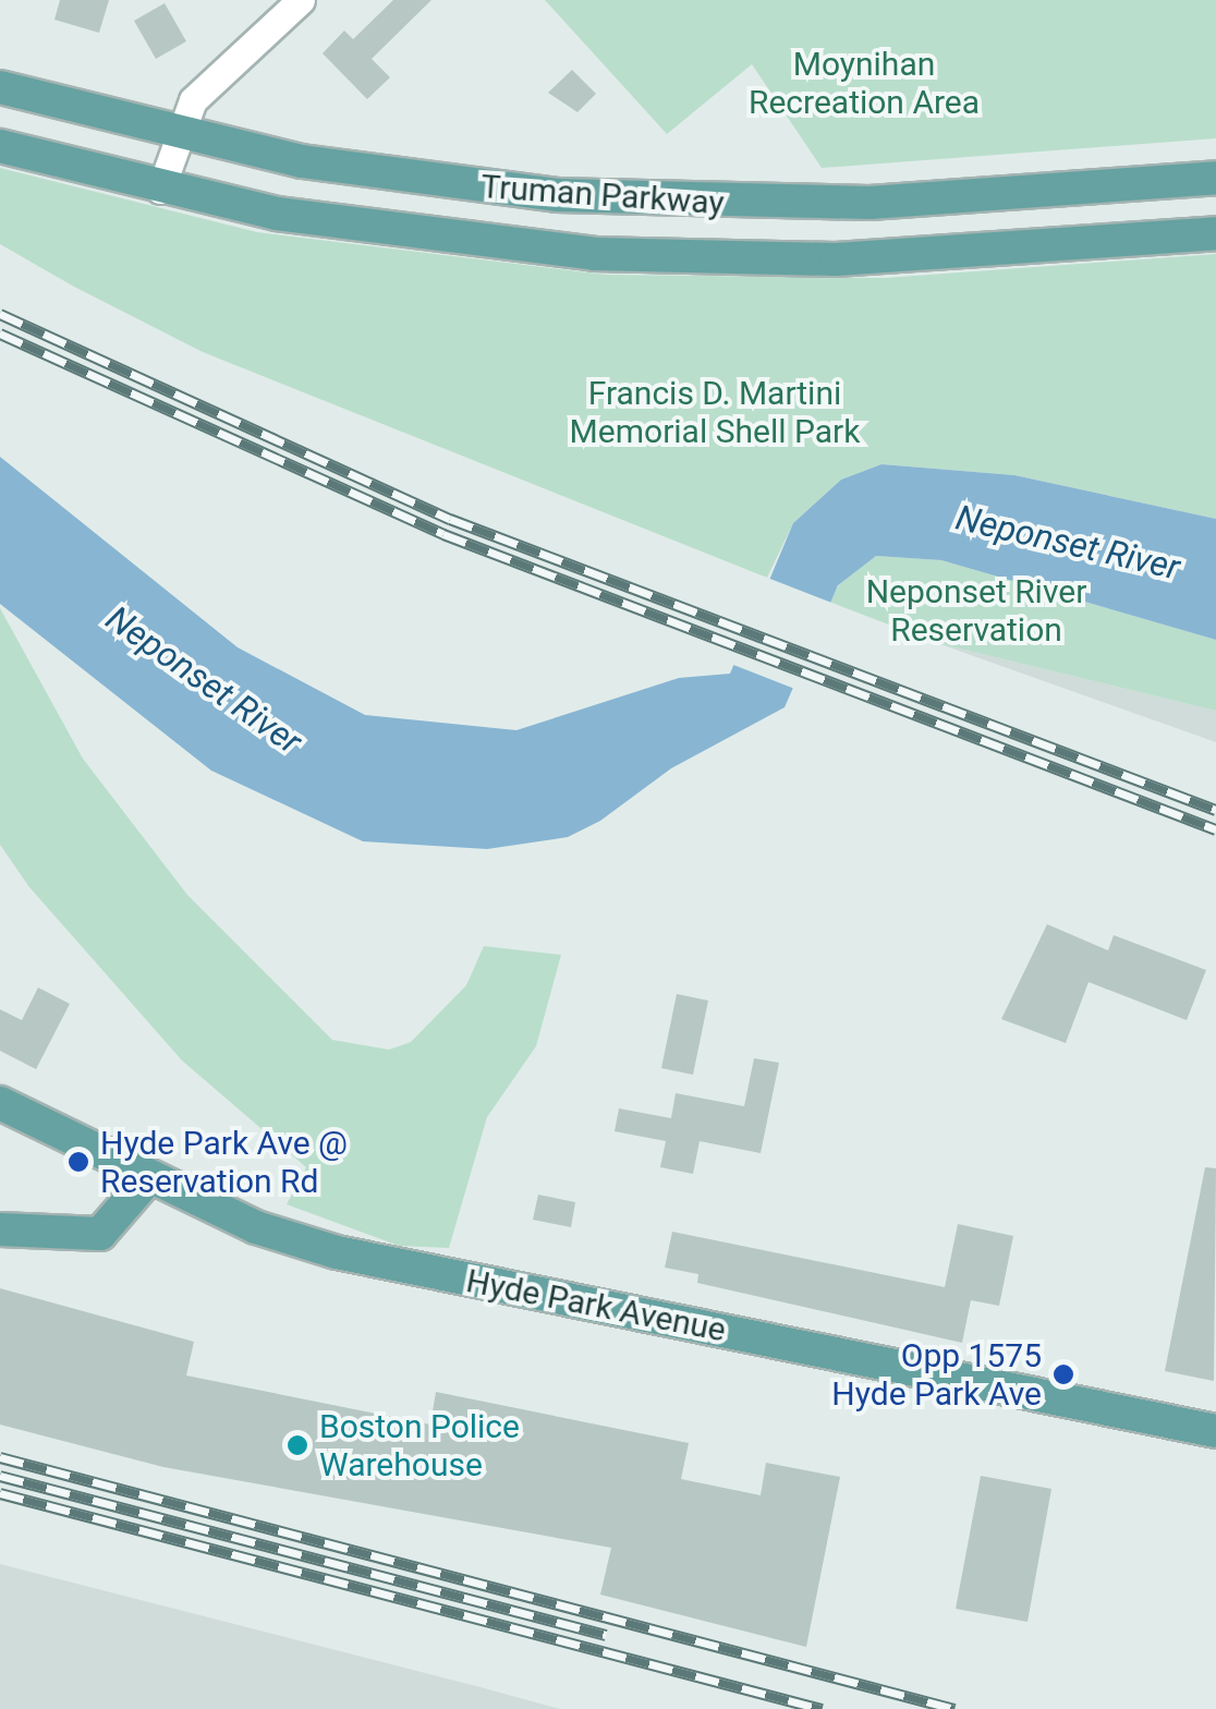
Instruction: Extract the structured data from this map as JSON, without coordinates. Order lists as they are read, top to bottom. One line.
{"streets":{"main road":["Truman Parkway","Hyde Park Avenue"]},"water":["Neponset River"],"parks":["Moynihan Recreation Area","Francis D. Martini Memorial Shell Park","Neponset River Reservation"],"places":["Hyde Park Ave @ Reservation Rd","Opp 1575 Hyde Park Ave","Boston Police Warehouse"]}
